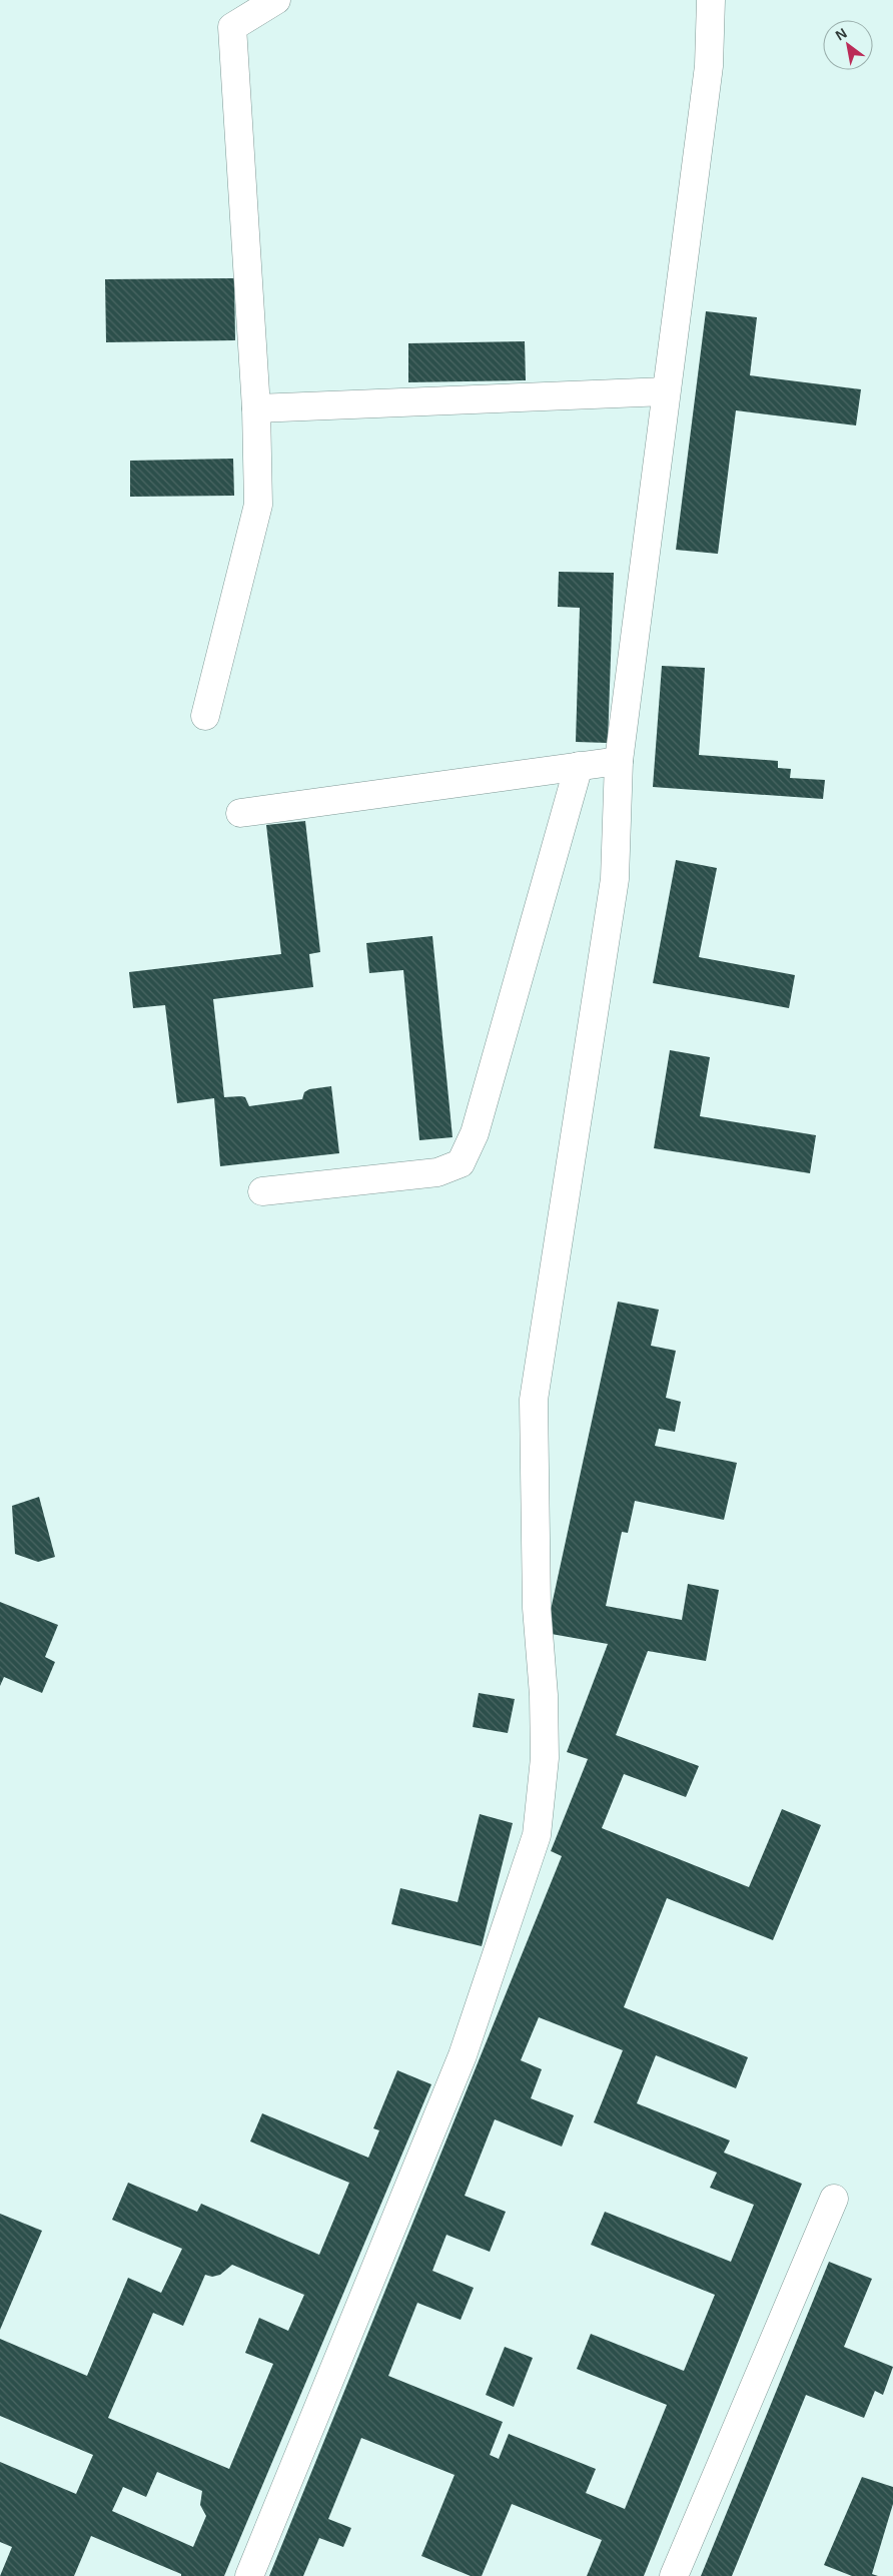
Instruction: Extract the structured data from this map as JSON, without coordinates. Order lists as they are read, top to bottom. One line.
{"north":"top left"}
